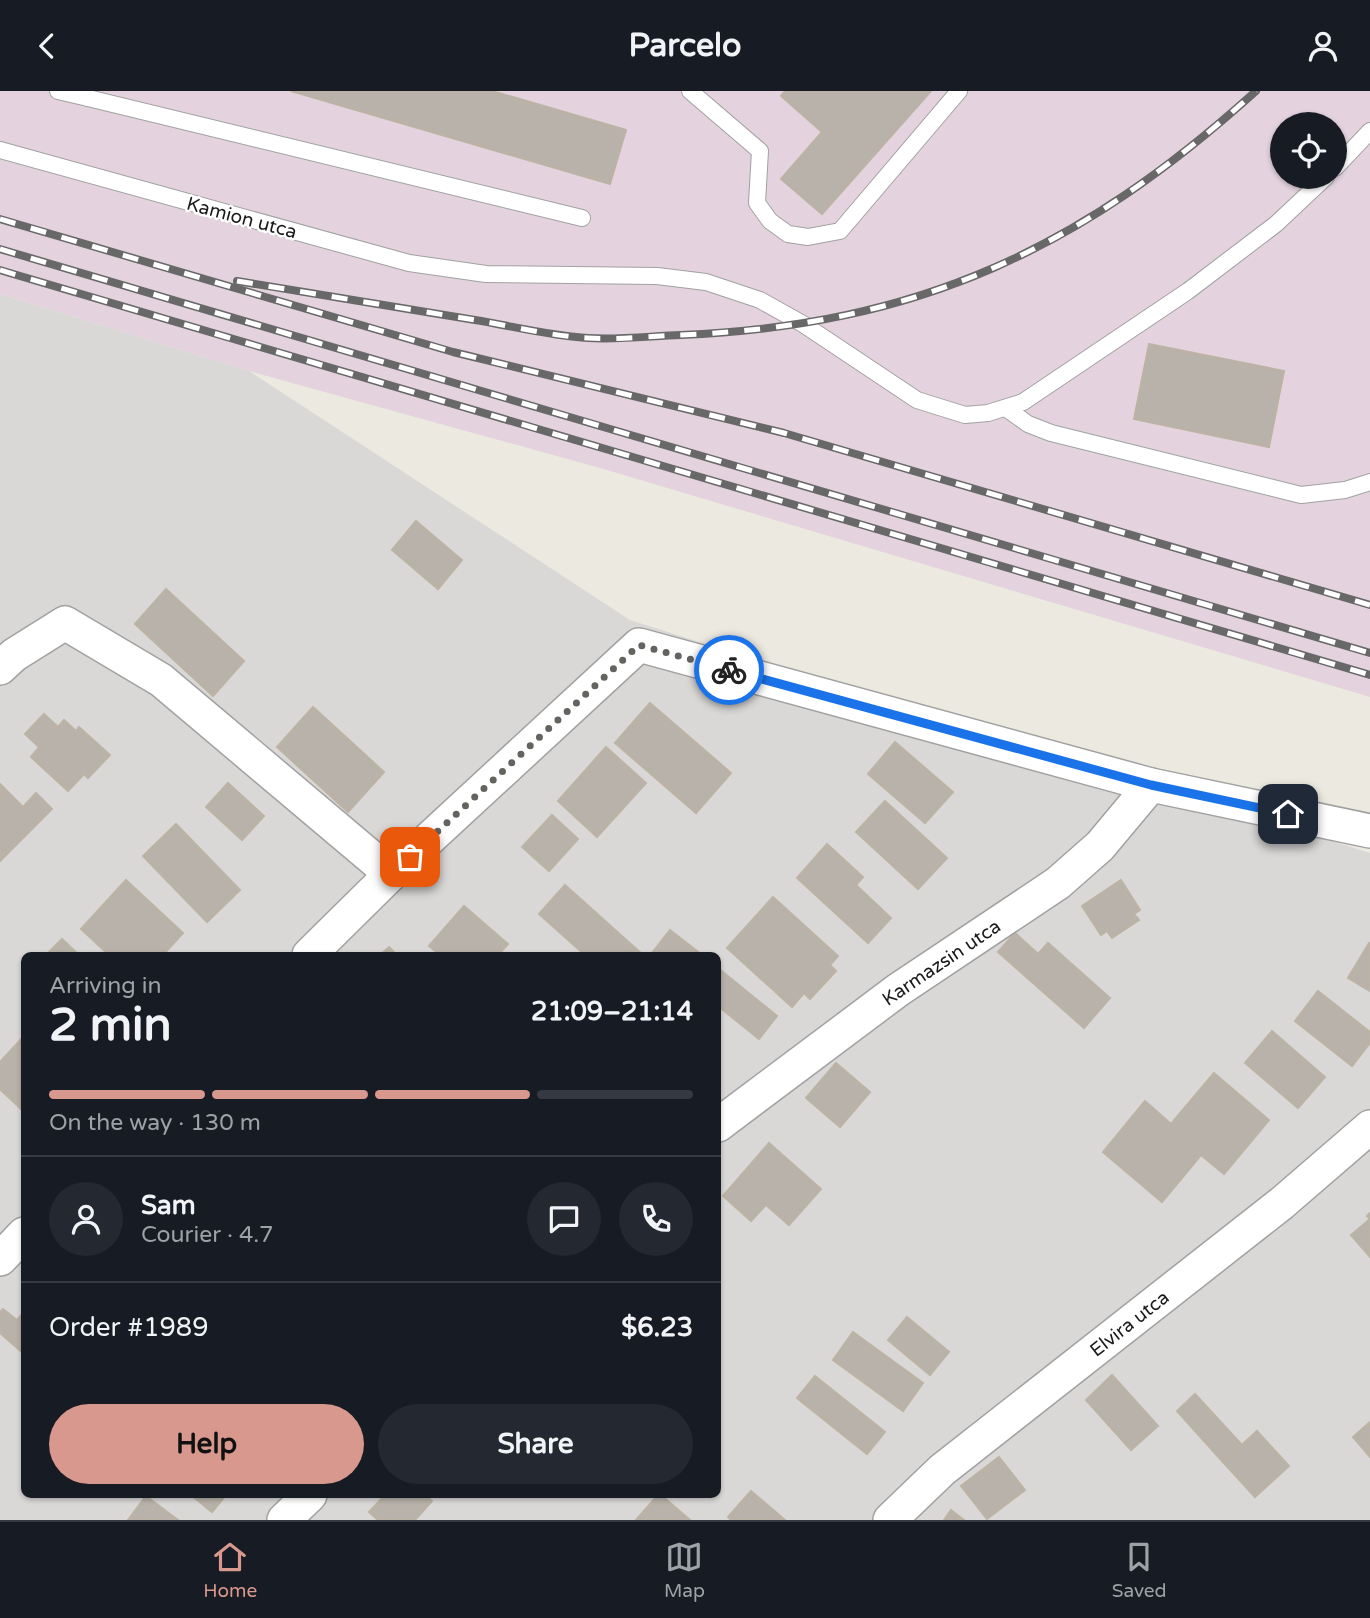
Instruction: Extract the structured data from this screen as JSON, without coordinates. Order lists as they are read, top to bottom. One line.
{"streets":{"street":["Karmazsin utca","Elvira utca"],"lane":["Kamion utca"]},"page":{"header":"Parcelo","heading":["2 min","Arriving in","21:09–21:14"],"panel":["Sam","Courier · 4.7","Order #1989","$6.23"],"bar":"On the way · 130 m","buttons":["Help","Share"],"tabs":["Home","Map","Saved"]}}
